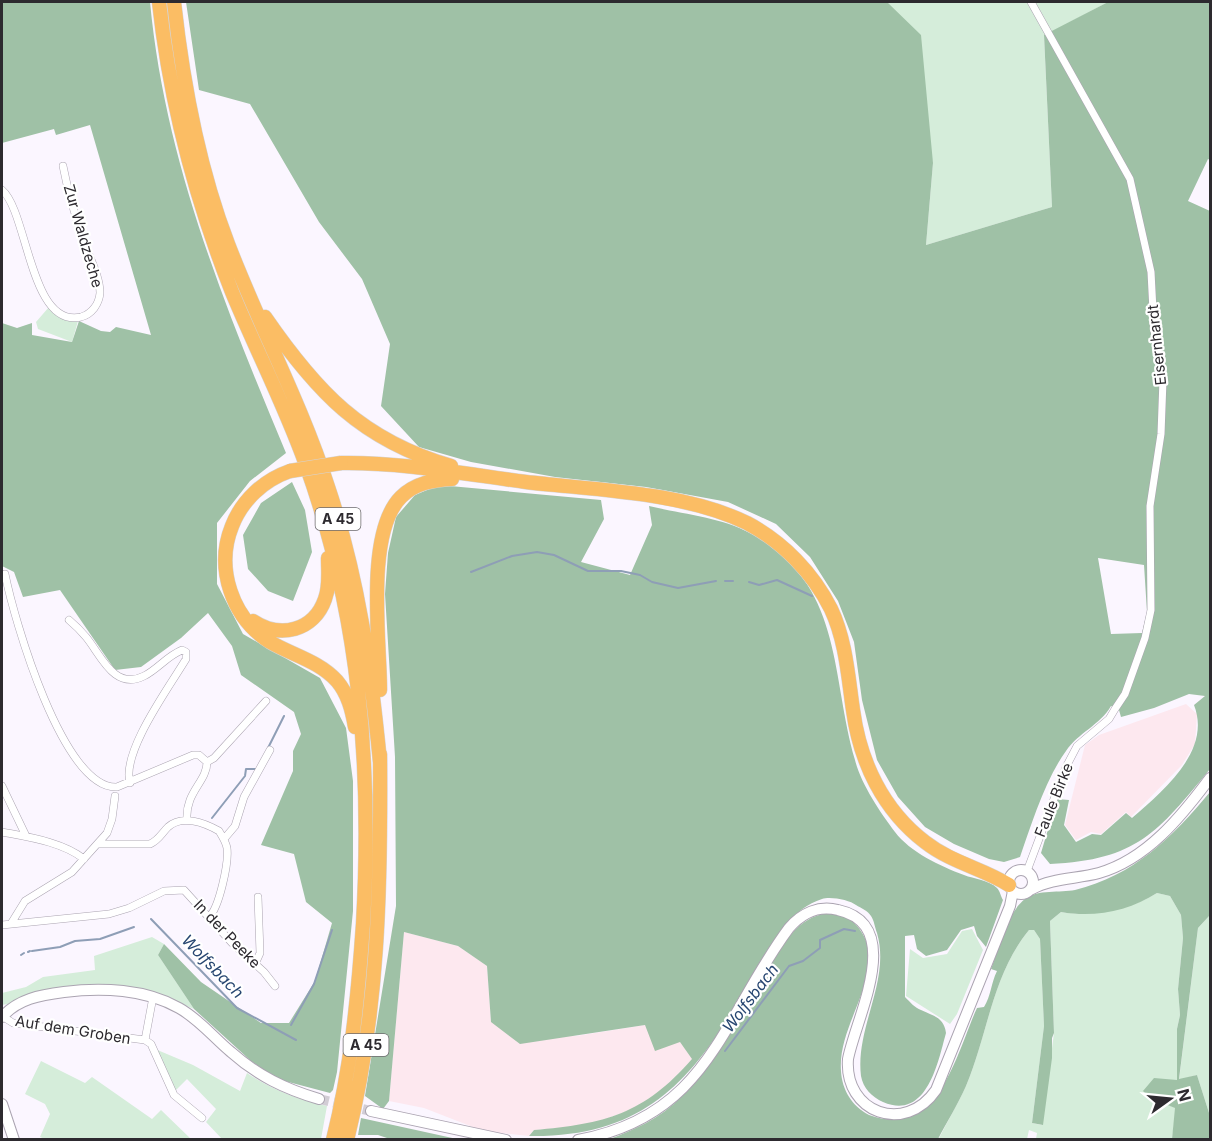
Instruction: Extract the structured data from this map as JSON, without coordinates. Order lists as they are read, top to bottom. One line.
{"streets":{"highway":["A 45"],"street":["Zur Waldzeche","Eisernhardt","Faule Birke","In der Peeke","Auf dem Groben"]},"crossings":[["Eisernhardt","Faule Birke"]],"water":["Wolfsbach"],"north":"right"}
